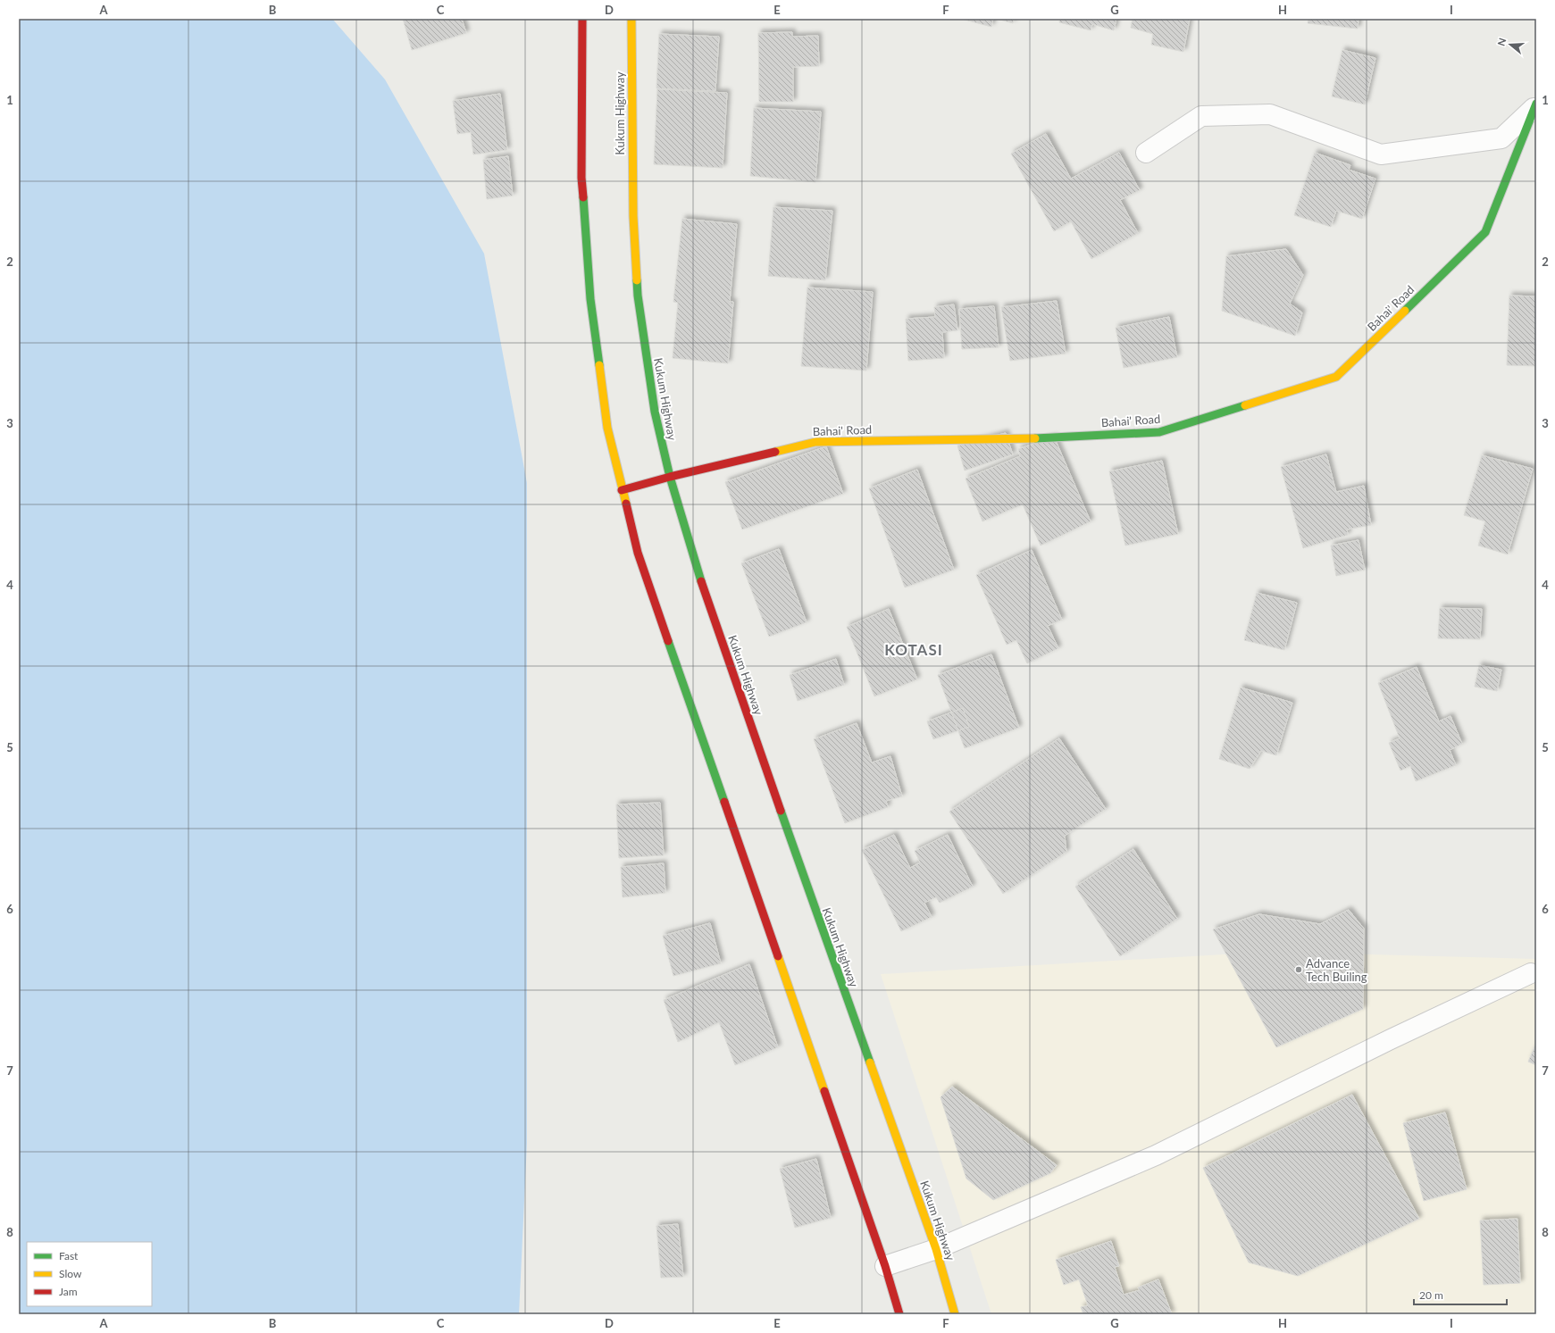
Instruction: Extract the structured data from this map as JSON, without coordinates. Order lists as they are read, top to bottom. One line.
{"streets":{"main road":["Kukum Highway","Bahai' Road"]},"crossings":[["Kukum Highway","Bahai' Road"]],"districts":["KOTASI"],"places":["Advance Tech Builing"],"legend":["Fast","Slow","Jam"],"scale_bar":"20 m","north":"left","grid":{"columns":["A","B","C","D","E","F","G","H","I"],"rows":["1","2","3","4","5","6","7","8"]}}
